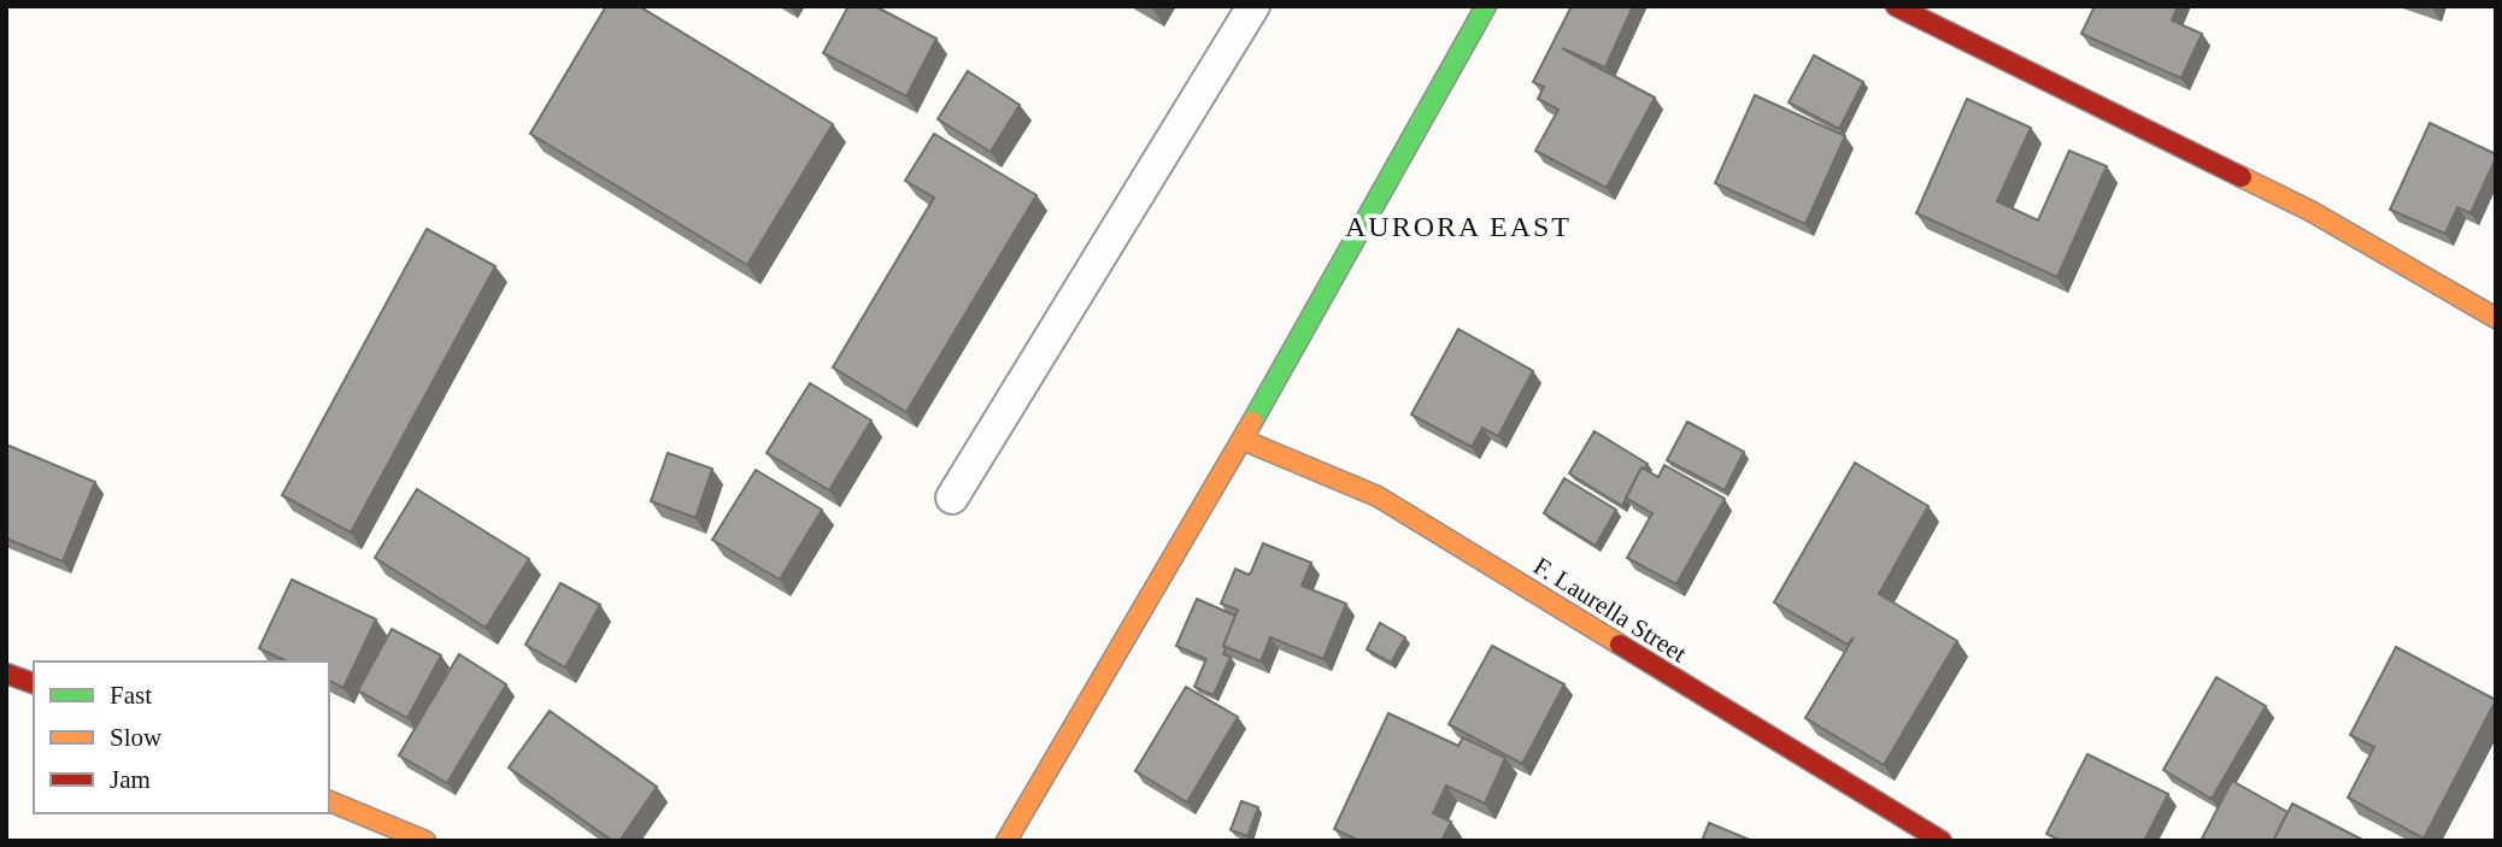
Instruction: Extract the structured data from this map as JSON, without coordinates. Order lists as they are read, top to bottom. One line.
{"streets":{"street":["F. Laurella Street"]},"districts":["AURORA EAST"],"legend":["Fast","Slow","Jam"]}
